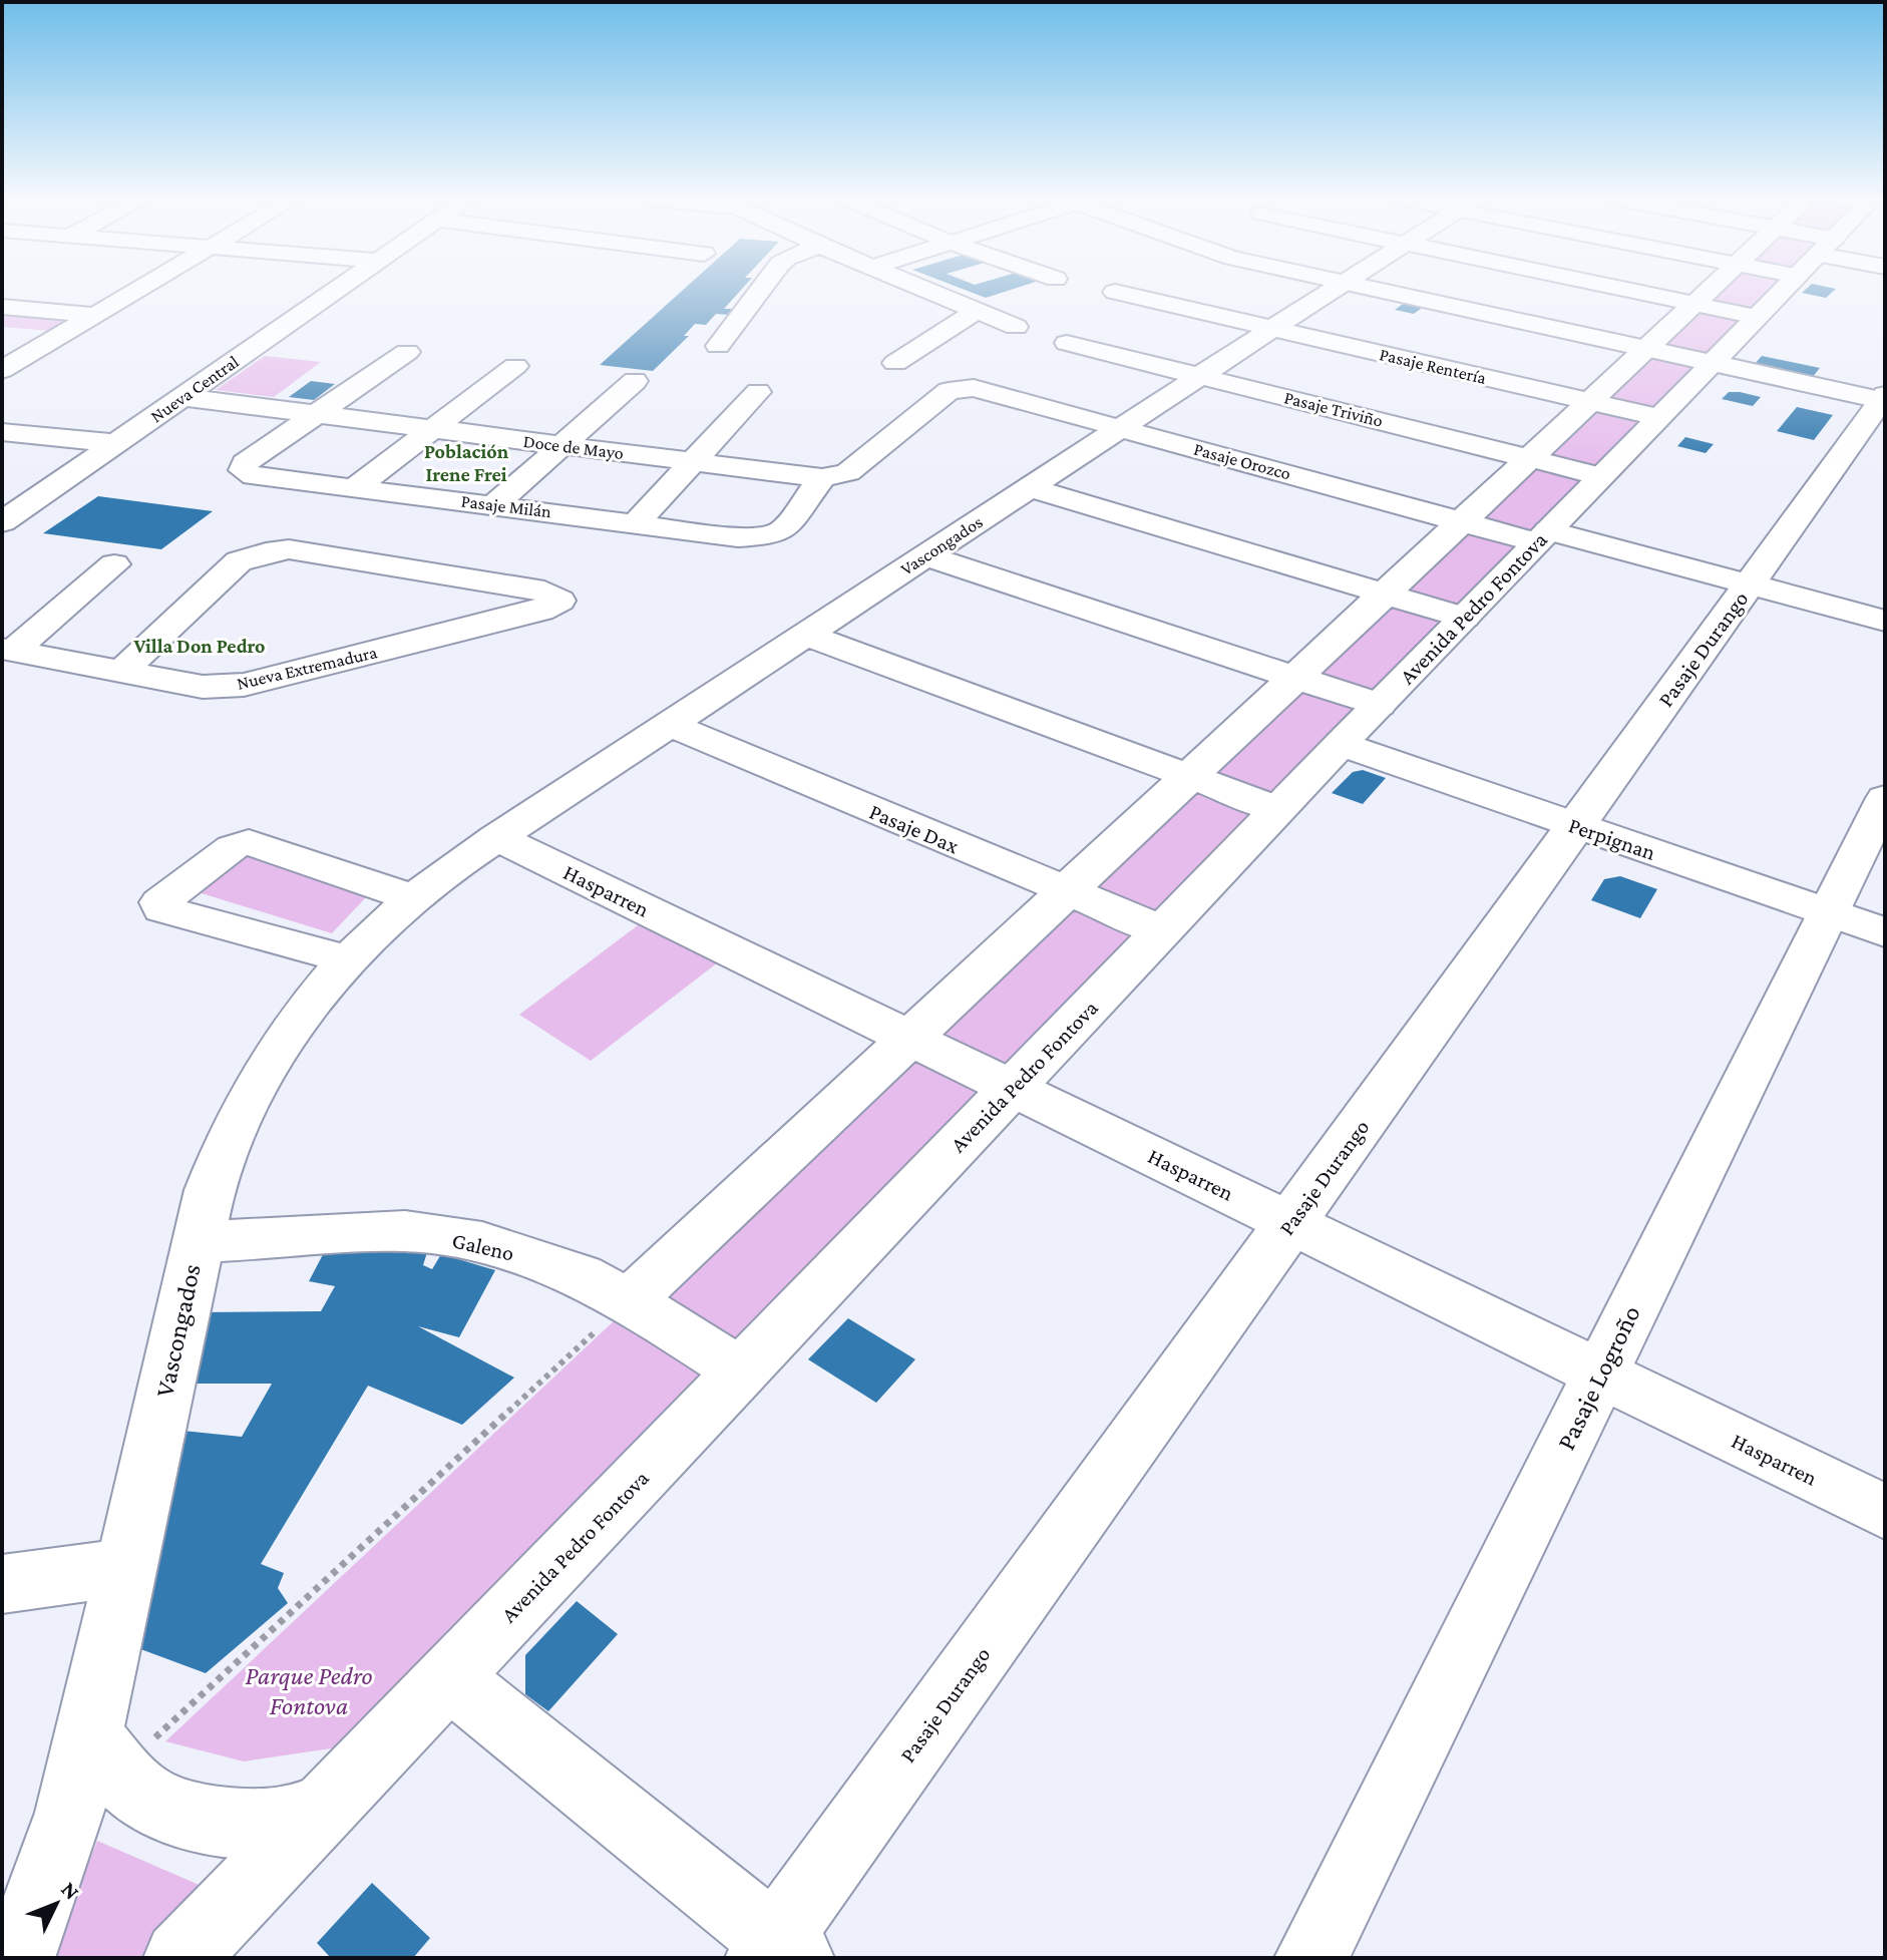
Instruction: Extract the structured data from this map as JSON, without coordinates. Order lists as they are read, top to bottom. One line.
{"streets":{"street":["Pasaje Rentería","Nueva Central","Pasaje Triviño","Doce de Mayo","Pasaje Orozco","Pasaje Milán","Vascongados","Avenida Pedro Fontova","Pasaje Durango","Nueva Extremadura","Pasaje Dax","Perpignan","Hasparren","Galeno","Pasaje Logroño"]},"crossings":[["Pasaje Rentería","Vascongados"],["Pasaje Rentería","Avenida Pedro Fontova"],["Nueva Central","Doce de Mayo"],["Pasaje Triviño","Vascongados"],["Pasaje Triviño","Avenida Pedro Fontova"],["Doce de Mayo","Pasaje Orozco"],["Doce de Mayo","Pasaje Milán"],["Pasaje Orozco","Pasaje Milán"],["Pasaje Orozco","Vascongados"],["Pasaje Orozco","Avenida Pedro Fontova"],["Pasaje Orozco","Pasaje Durango"],["Vascongados","Pasaje Dax"],["Vascongados","Hasparren"],["Vascongados","Galeno"],["Avenida Pedro Fontova","Pasaje Dax"],["Avenida Pedro Fontova","Perpignan"],["Avenida Pedro Fontova","Hasparren"],["Avenida Pedro Fontova","Galeno"],["Pasaje Durango","Perpignan"],["Pasaje Durango","Hasparren"],["Perpignan","Pasaje Logroño"],["Hasparren","Pasaje Logroño"]],"districts":["Población Irene Frei","Villa Don Pedro"],"parks":["Parque Pedro Fontova"],"north":"top right"}
